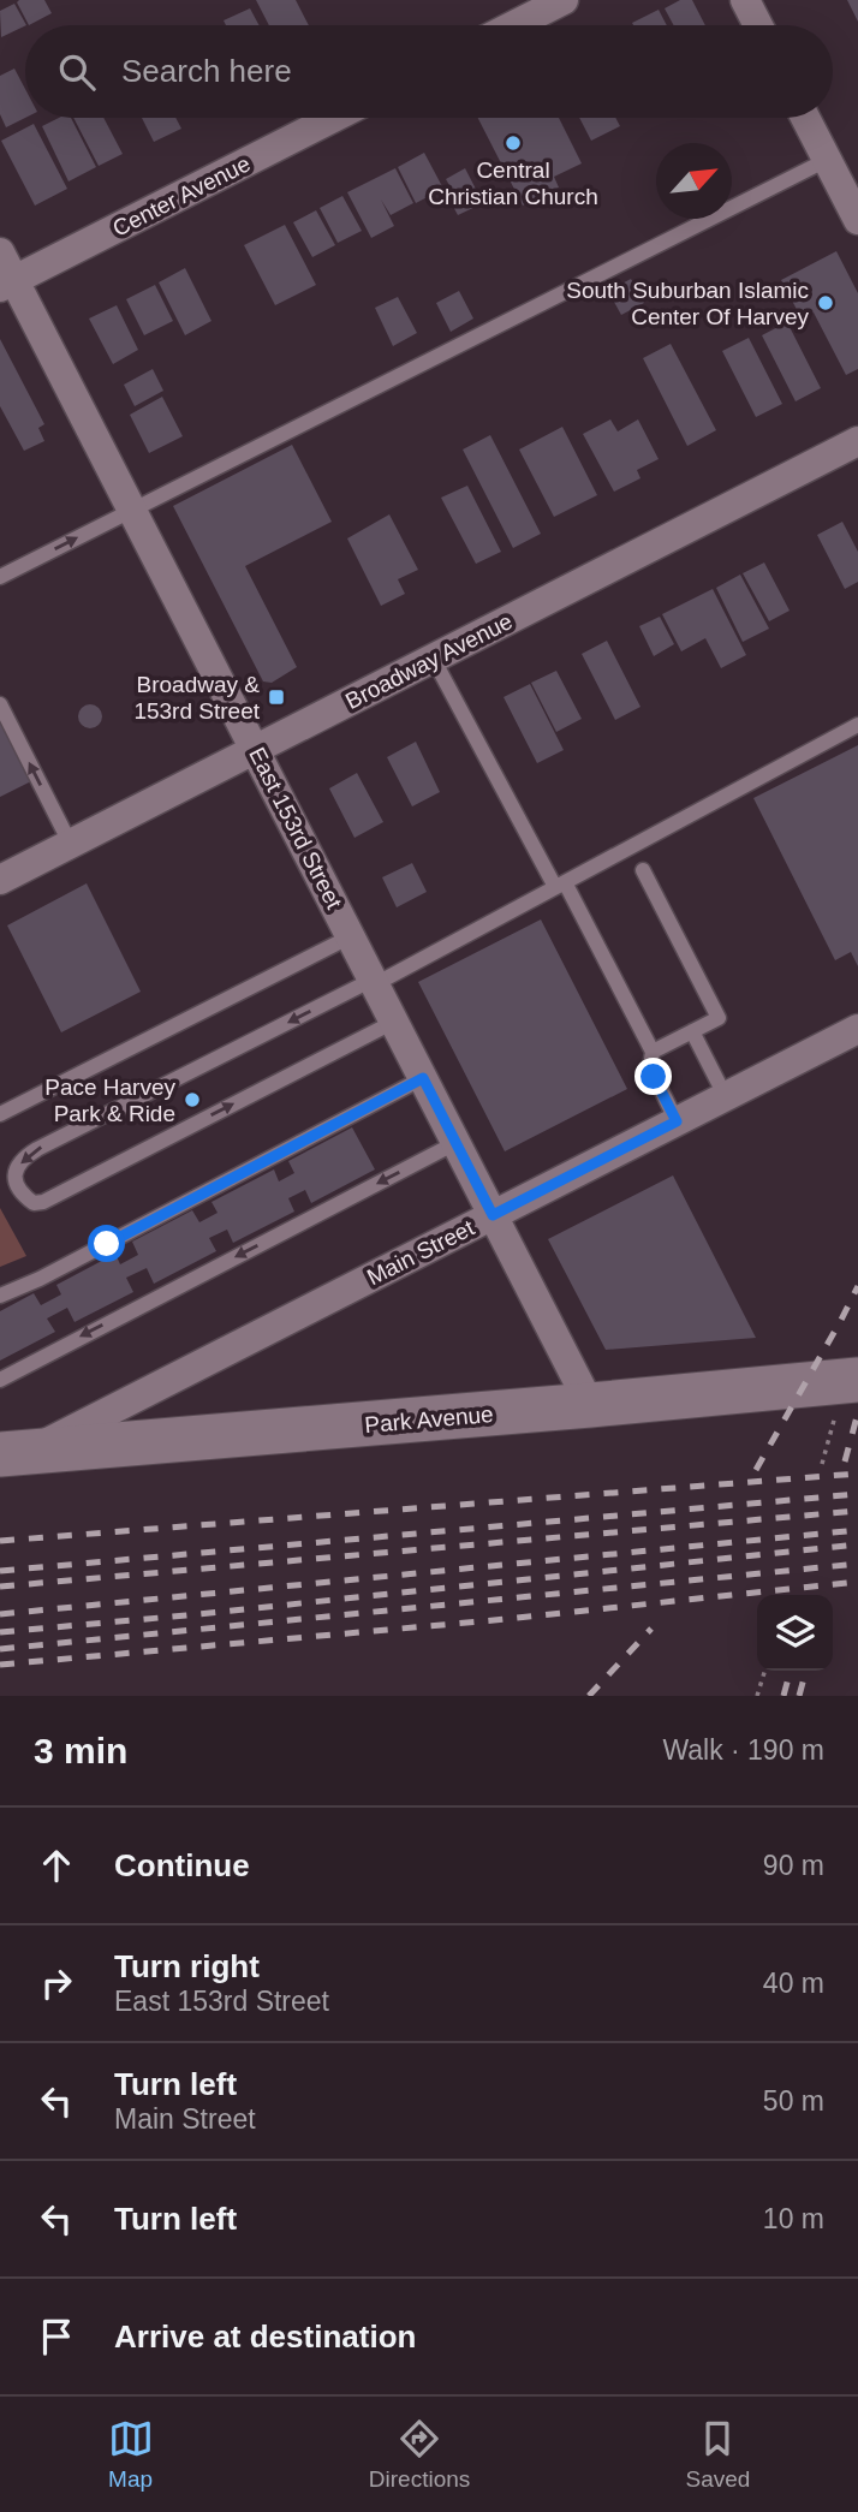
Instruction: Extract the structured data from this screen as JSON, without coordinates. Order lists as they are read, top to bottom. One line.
{"streets":{"street":["Center Avenue","Broadway Avenue","East 153rd Street","Main Street","Park Avenue"]},"crossings":[["Center Avenue","East 153rd Street"],["Broadway Avenue","East 153rd Street"],["East 153rd Street","Main Street"],["East 153rd Street","Park Avenue"],["Main Street","Park Avenue"]],"places":{"other":["Central Christian Church","South Suburban Islamic Center Of Harvey","Pace Harvey Park & Ride"],"transit":["Broadway & 153rd Street"]},"north":"top right","page":{"search":"Search here","heading":["3 min","Walk · 190 m"],"list":[["Continue","90 m"],["Turn right","East 153rd Street","40 m"],["Turn left","Main Street","50 m"],["Turn left","10 m"],"Arrive at destination"],"nav":["Map","Directions","Saved"]}}
